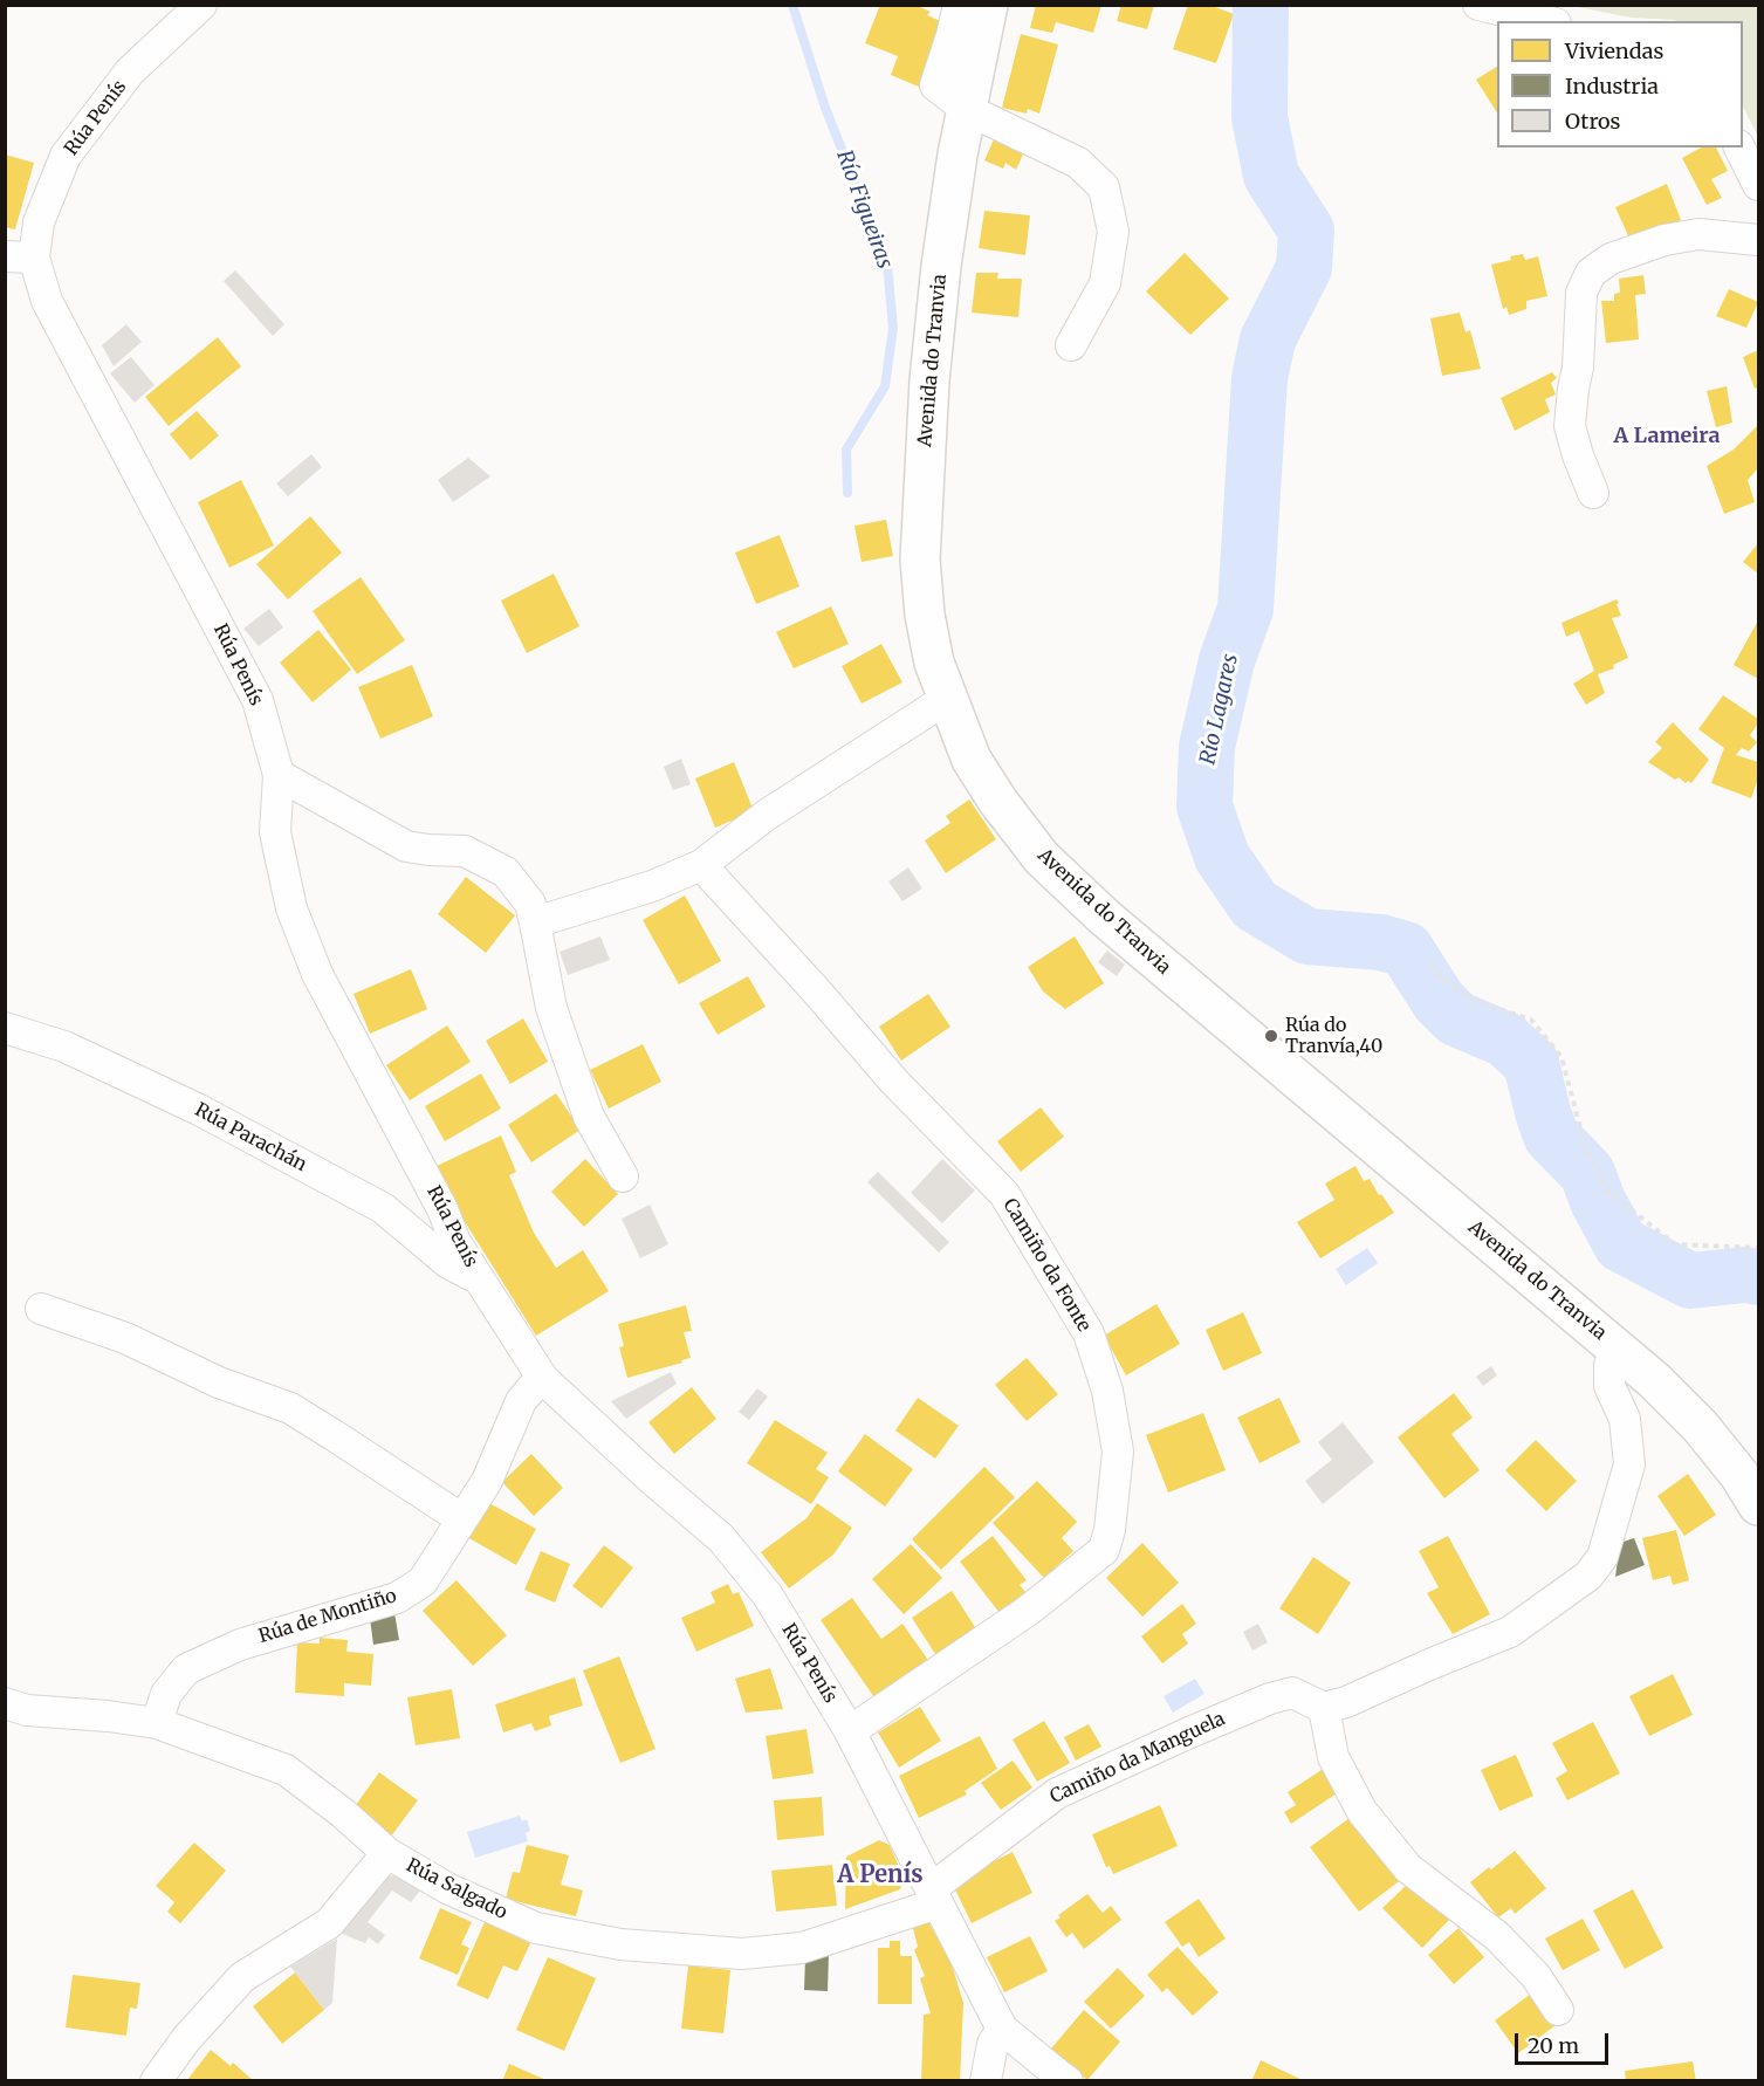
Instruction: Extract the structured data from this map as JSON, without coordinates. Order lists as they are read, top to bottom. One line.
{"streets":{"main road":["Avenida do Tranvia"],"street":["Rúa Penís","Rúa Parachán","Camiño da Fonte","Rúa de Montiño","Camiño da Manguela","Rúa Salgado"]},"crossings":[["Rúa Penís","Rúa Parachán"],["Rúa Penís","Camiño da Fonte"],["Rúa Penís","Rúa de Montiño"],["Rúa Penís","Camiño da Manguela"],["Rúa Penís","Rúa Salgado"],["Rúa de Montiño","Rúa Salgado"],["Camiño da Manguela","Rúa Salgado"]],"districts":["A Lameira","A Penís"],"water":["Río Figueiras","Río Lagares"],"places":["Rúa do Tranvía,40"],"legend":["Viviendas","Industria","Otros"],"scale_bar":"20 m"}
